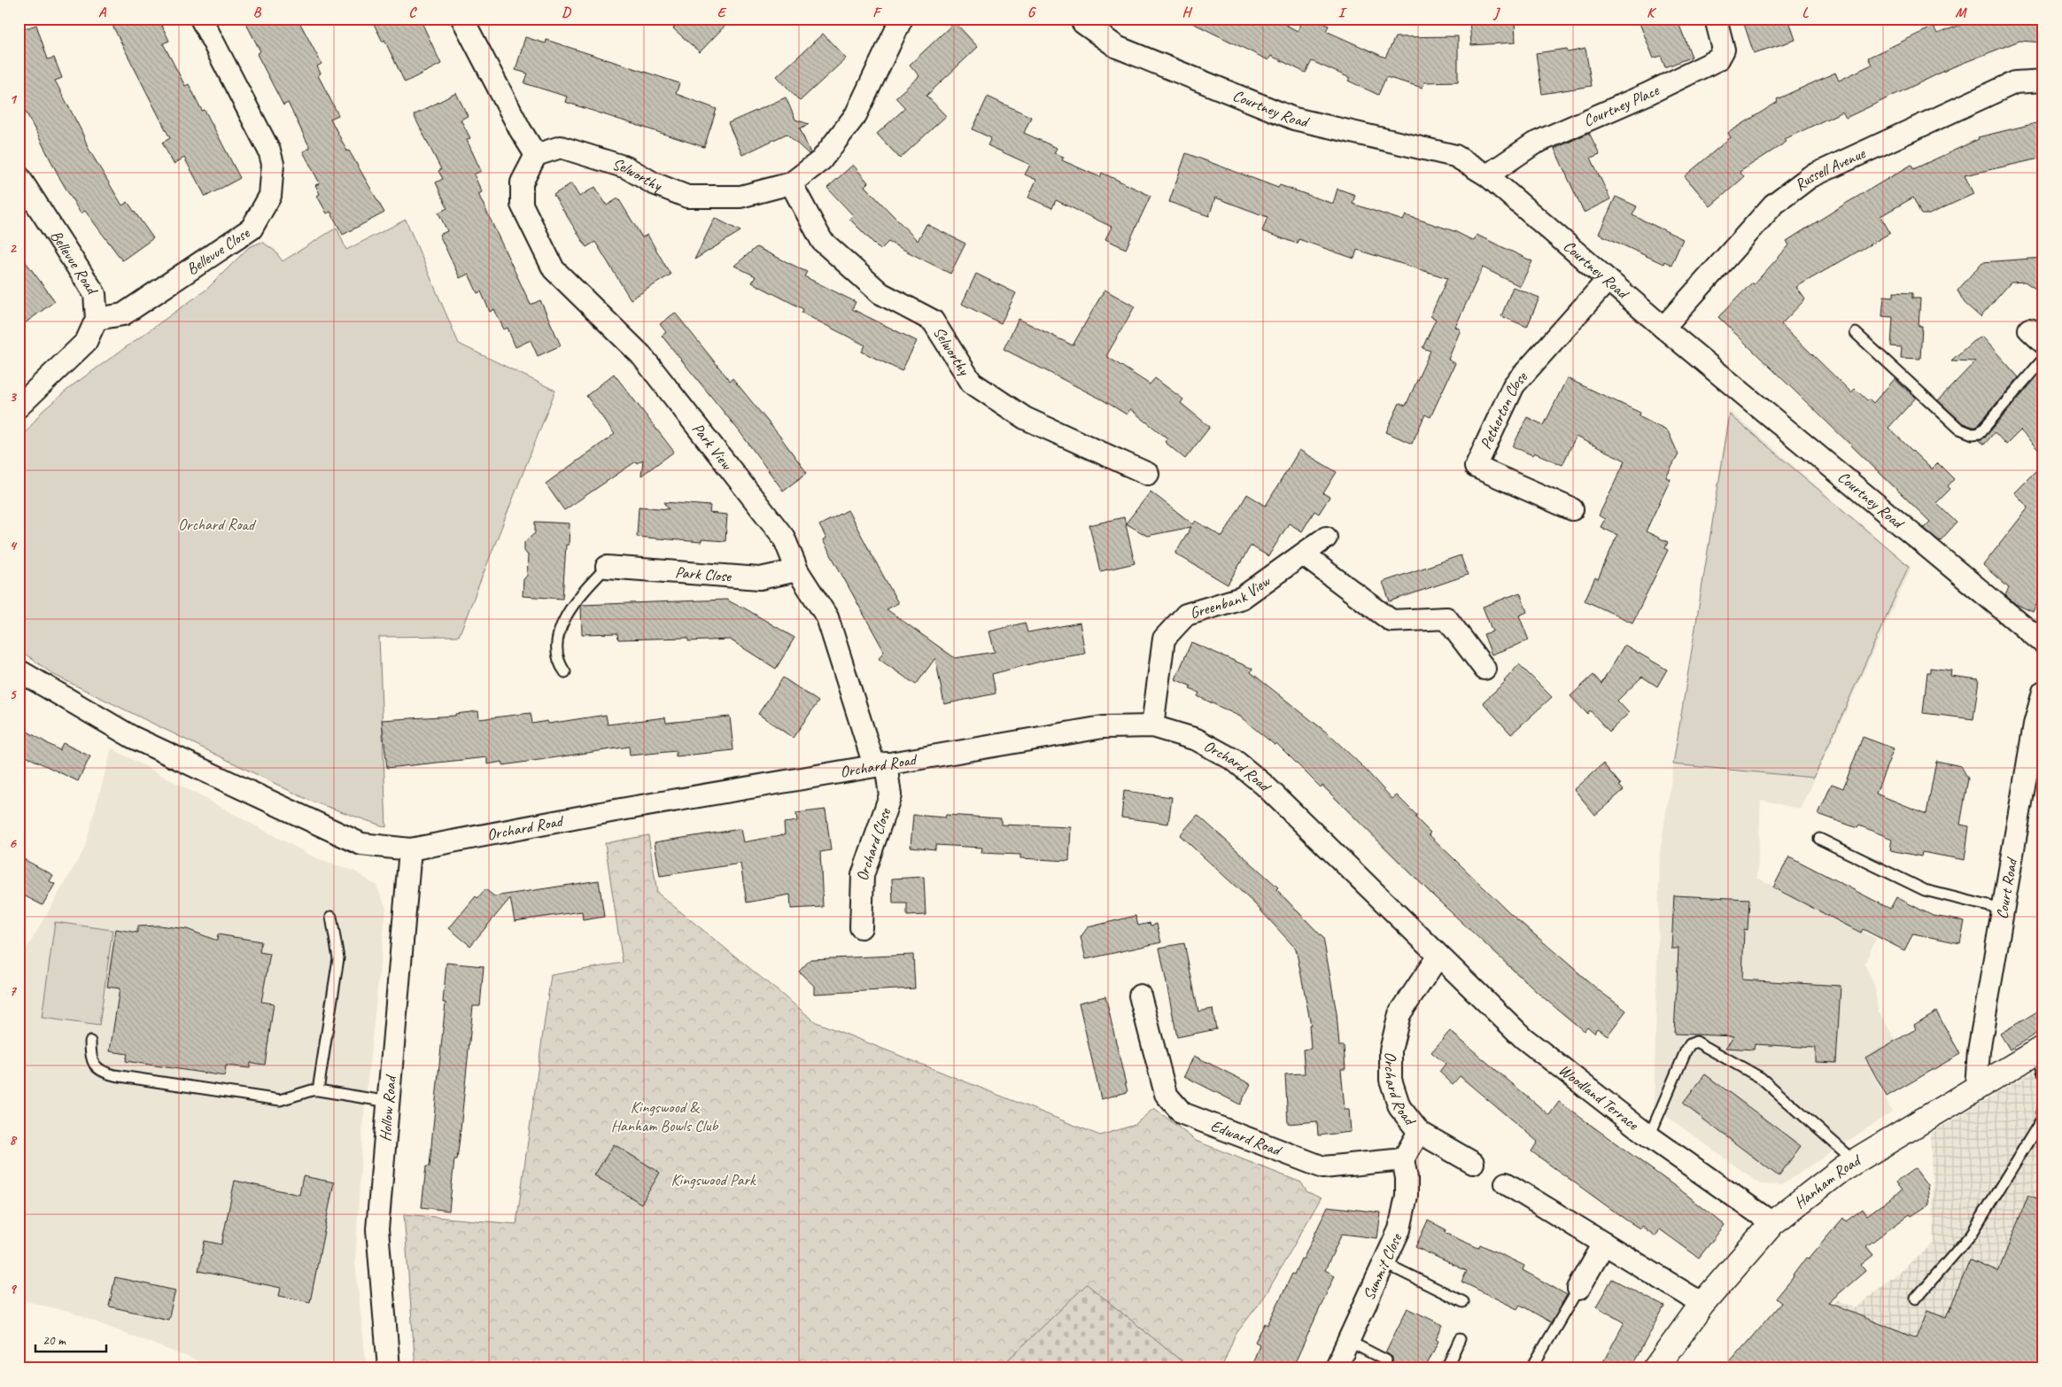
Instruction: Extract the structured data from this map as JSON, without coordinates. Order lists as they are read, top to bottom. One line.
{"streets":{"main road":["Hanham Road"],"street":["Courtney Place","Courtney Road","Russell Avenue","Selworthy","Bellevue Close","Bellevue Road","Petherton Close","Park View","Park Close","Greenbank View","Orchard Road","Orchard Close","Court Road","Woodland Terrace","Hollow Road","Edward Road","Summit Close"]},"crossings":[["Courtney Place","Courtney Road"],["Courtney Road","Russell Avenue"],["Courtney Road","Petherton Close"],["Selworthy","Park View"],["Bellevue Close","Bellevue Road"],["Park View","Park Close"],["Park View","Orchard Road"],["Park View","Orchard Close"],["Greenbank View","Orchard Road"],["Orchard Road","Orchard Close"],["Orchard Road","Woodland Terrace"],["Orchard Road","Hollow Road"],["Court Road","Hanham Road"],["Woodland Terrace","Hanham Road"],["Edward Road","Summit Close"]],"parks":["Orchard Road","Kingswood & Hanham Bowls Club","Kingswood Park"],"scale_bar":"20 m","grid":{"columns":["A","B","C","D","E","F","G","H","I","J","K","L","M"],"rows":["1","2","3","4","5","6","7","8","9"]}}
